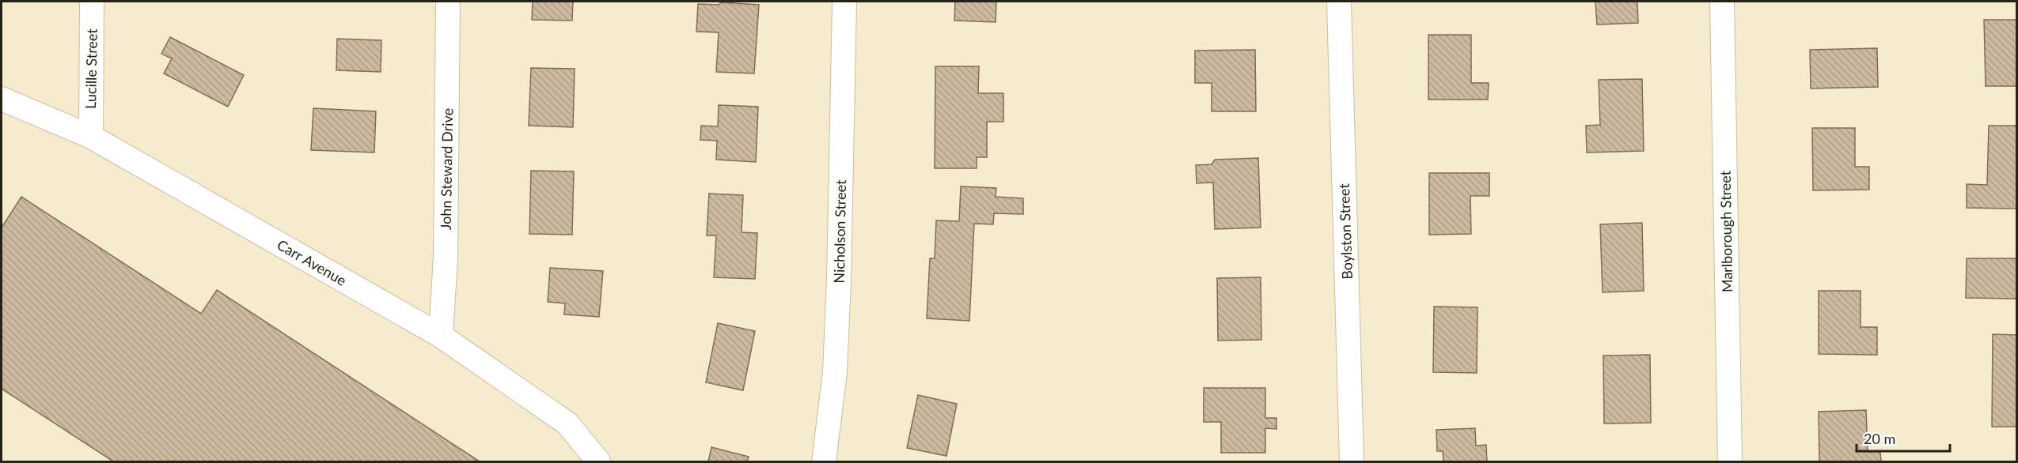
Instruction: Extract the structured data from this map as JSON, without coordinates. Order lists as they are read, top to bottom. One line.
{"streets":{"street":["Lucille Street","John Steward Drive","Nicholson Street","Boylston Street","Marlborough Street","Carr Avenue"]},"crossings":[["Lucille Street","Carr Avenue"],["John Steward Drive","Carr Avenue"]],"scale_bar":"20 m"}
